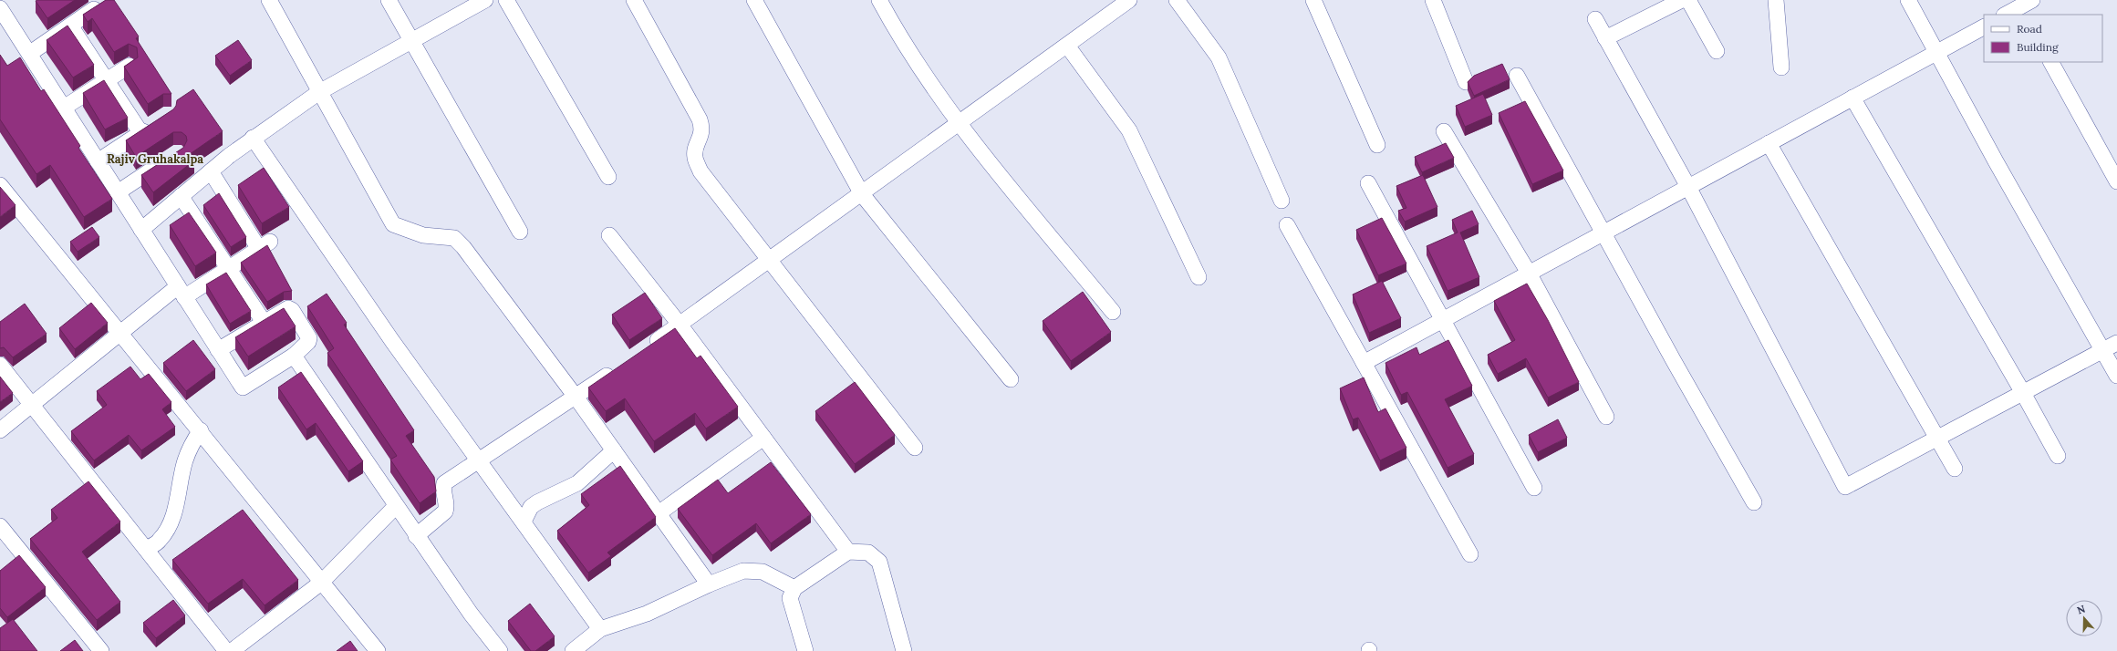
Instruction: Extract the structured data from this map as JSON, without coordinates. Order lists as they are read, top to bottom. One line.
{"districts":["Rajiv Gruhakalpa"],"legend":["Road","Building"],"north":"top"}
